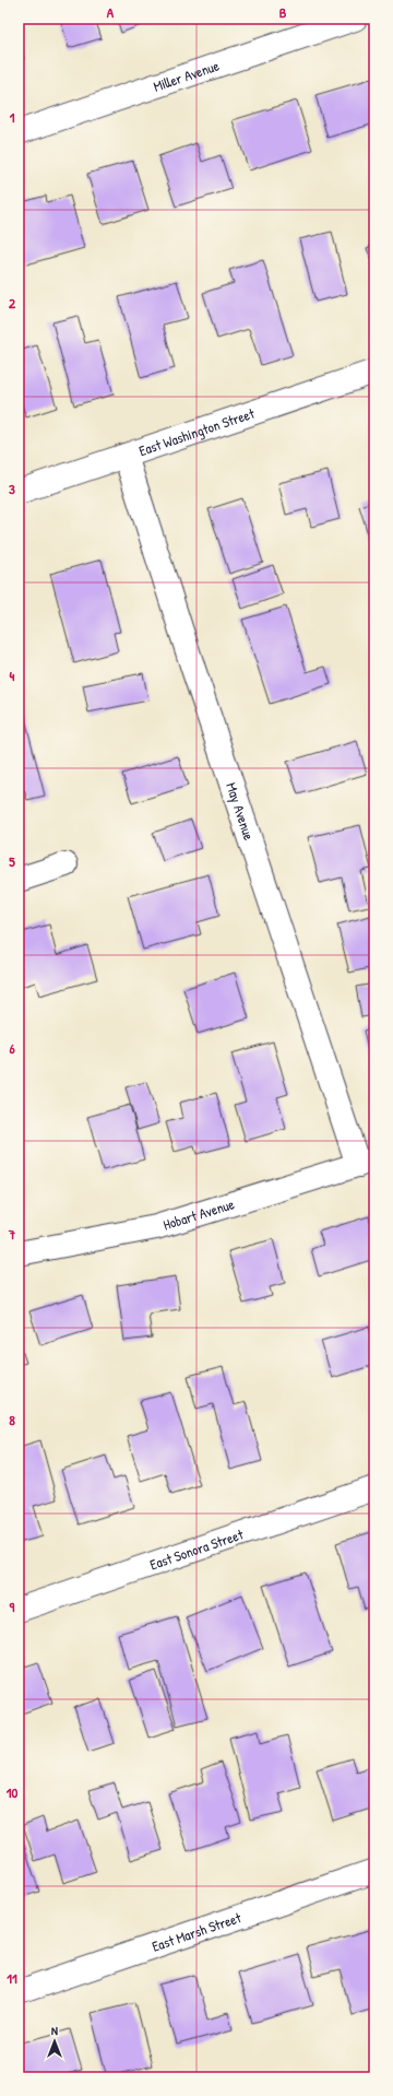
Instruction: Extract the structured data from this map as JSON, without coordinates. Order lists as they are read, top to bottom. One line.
{"streets":{"street":["Miller Avenue","East Washington Street","May Avenue","Hobart Avenue","East Sonora Street","East Marsh Street"]},"crossings":[["East Washington Street","May Avenue"],["May Avenue","Hobart Avenue"]],"north":"top","grid":{"columns":["A","B"],"rows":["1","2","3","4","5","6","7","8","9","10","11"]}}
